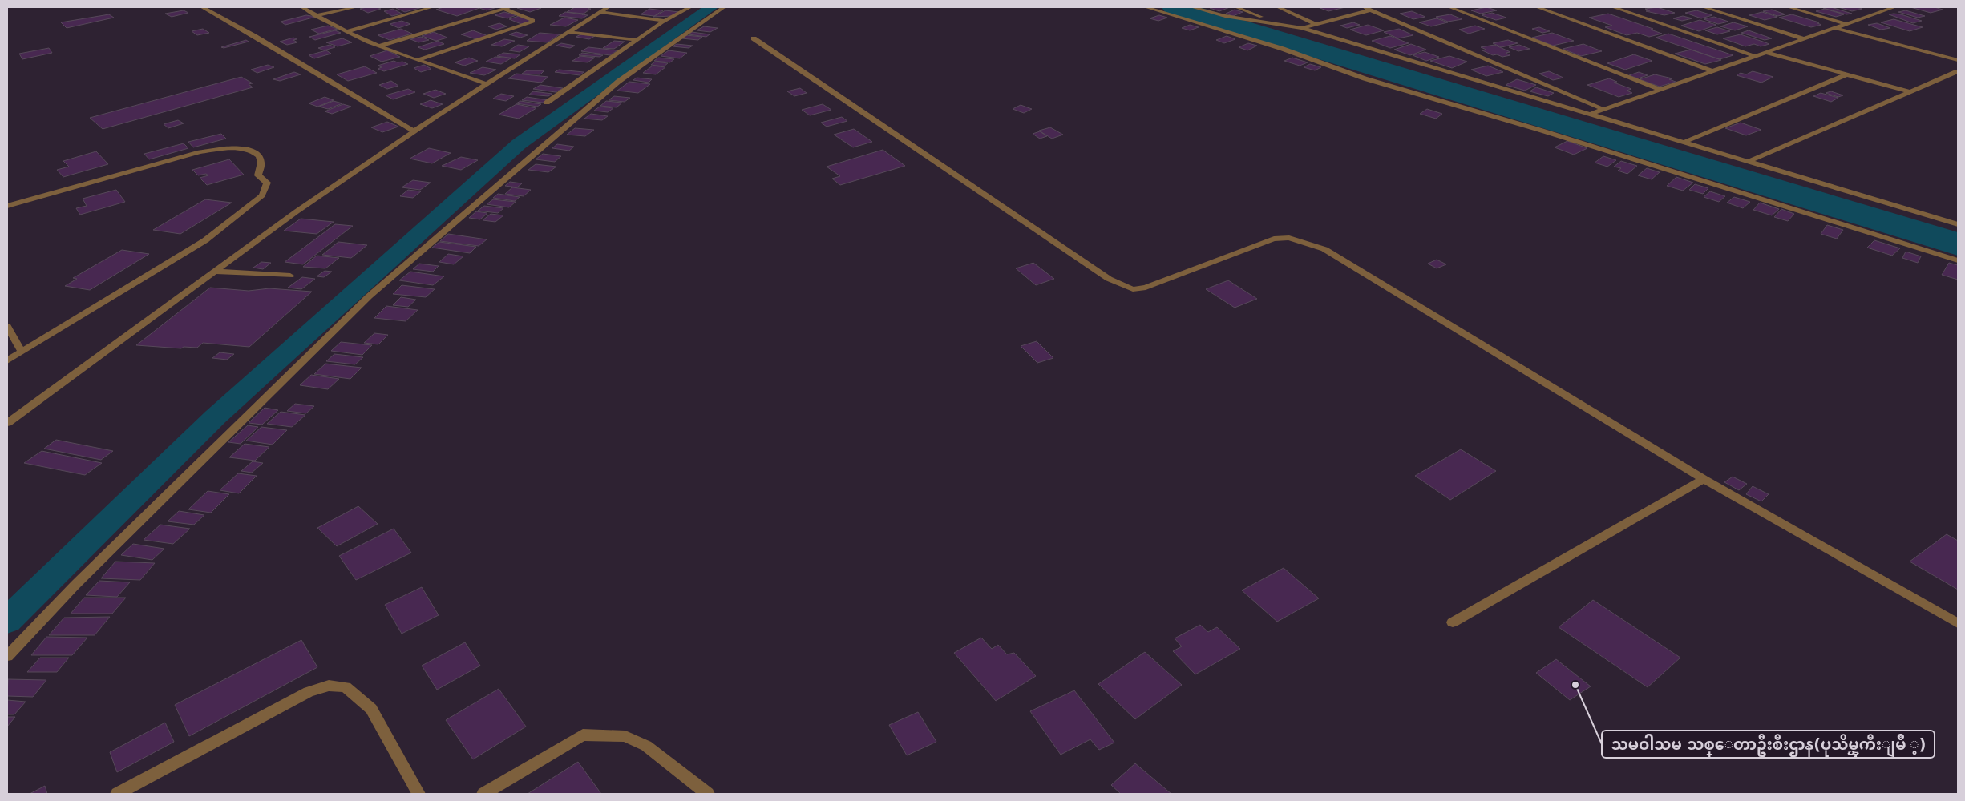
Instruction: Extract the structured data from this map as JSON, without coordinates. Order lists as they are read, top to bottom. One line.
{"places":["သမဝါသမ သစ္ေတာဦးစီးဌာန(ပုသိမ္ၾကီးျမိဳ ့)"]}
